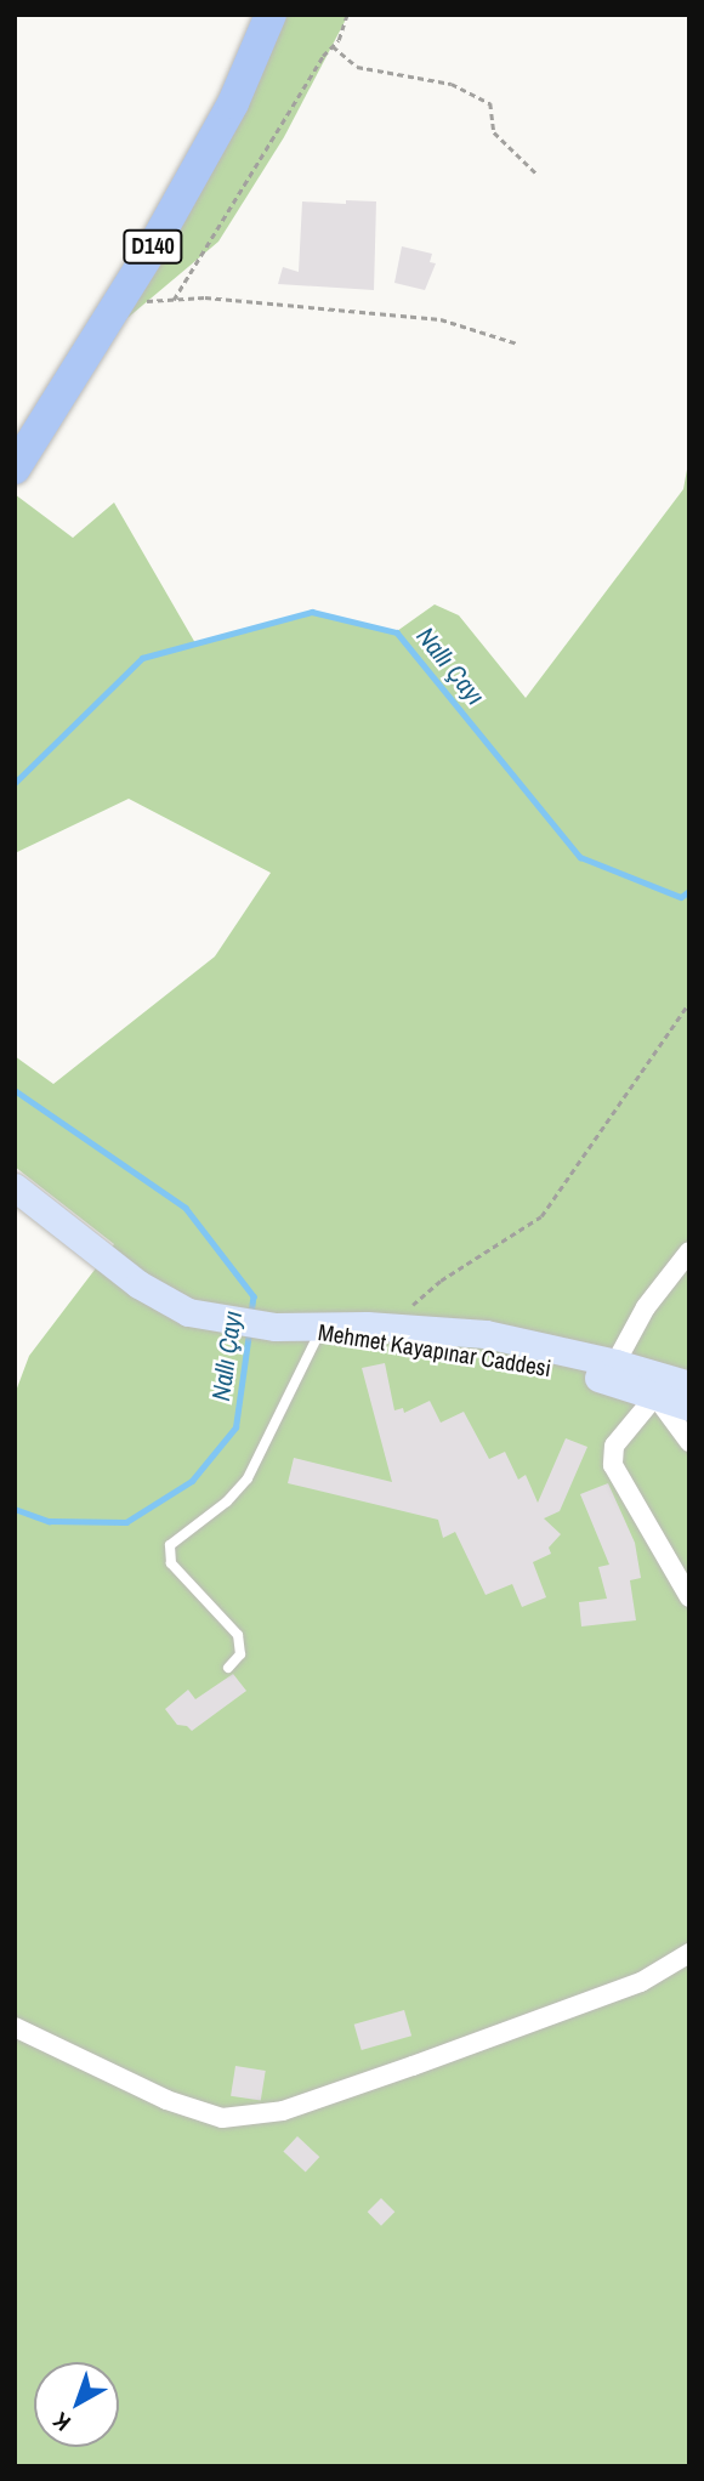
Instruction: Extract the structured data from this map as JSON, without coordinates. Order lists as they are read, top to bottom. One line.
{"streets":{"main road":["D140","Mehmet Kayapınar Caddesi"]},"water":["Nallı Çayı"],"north":"bottom left"}
